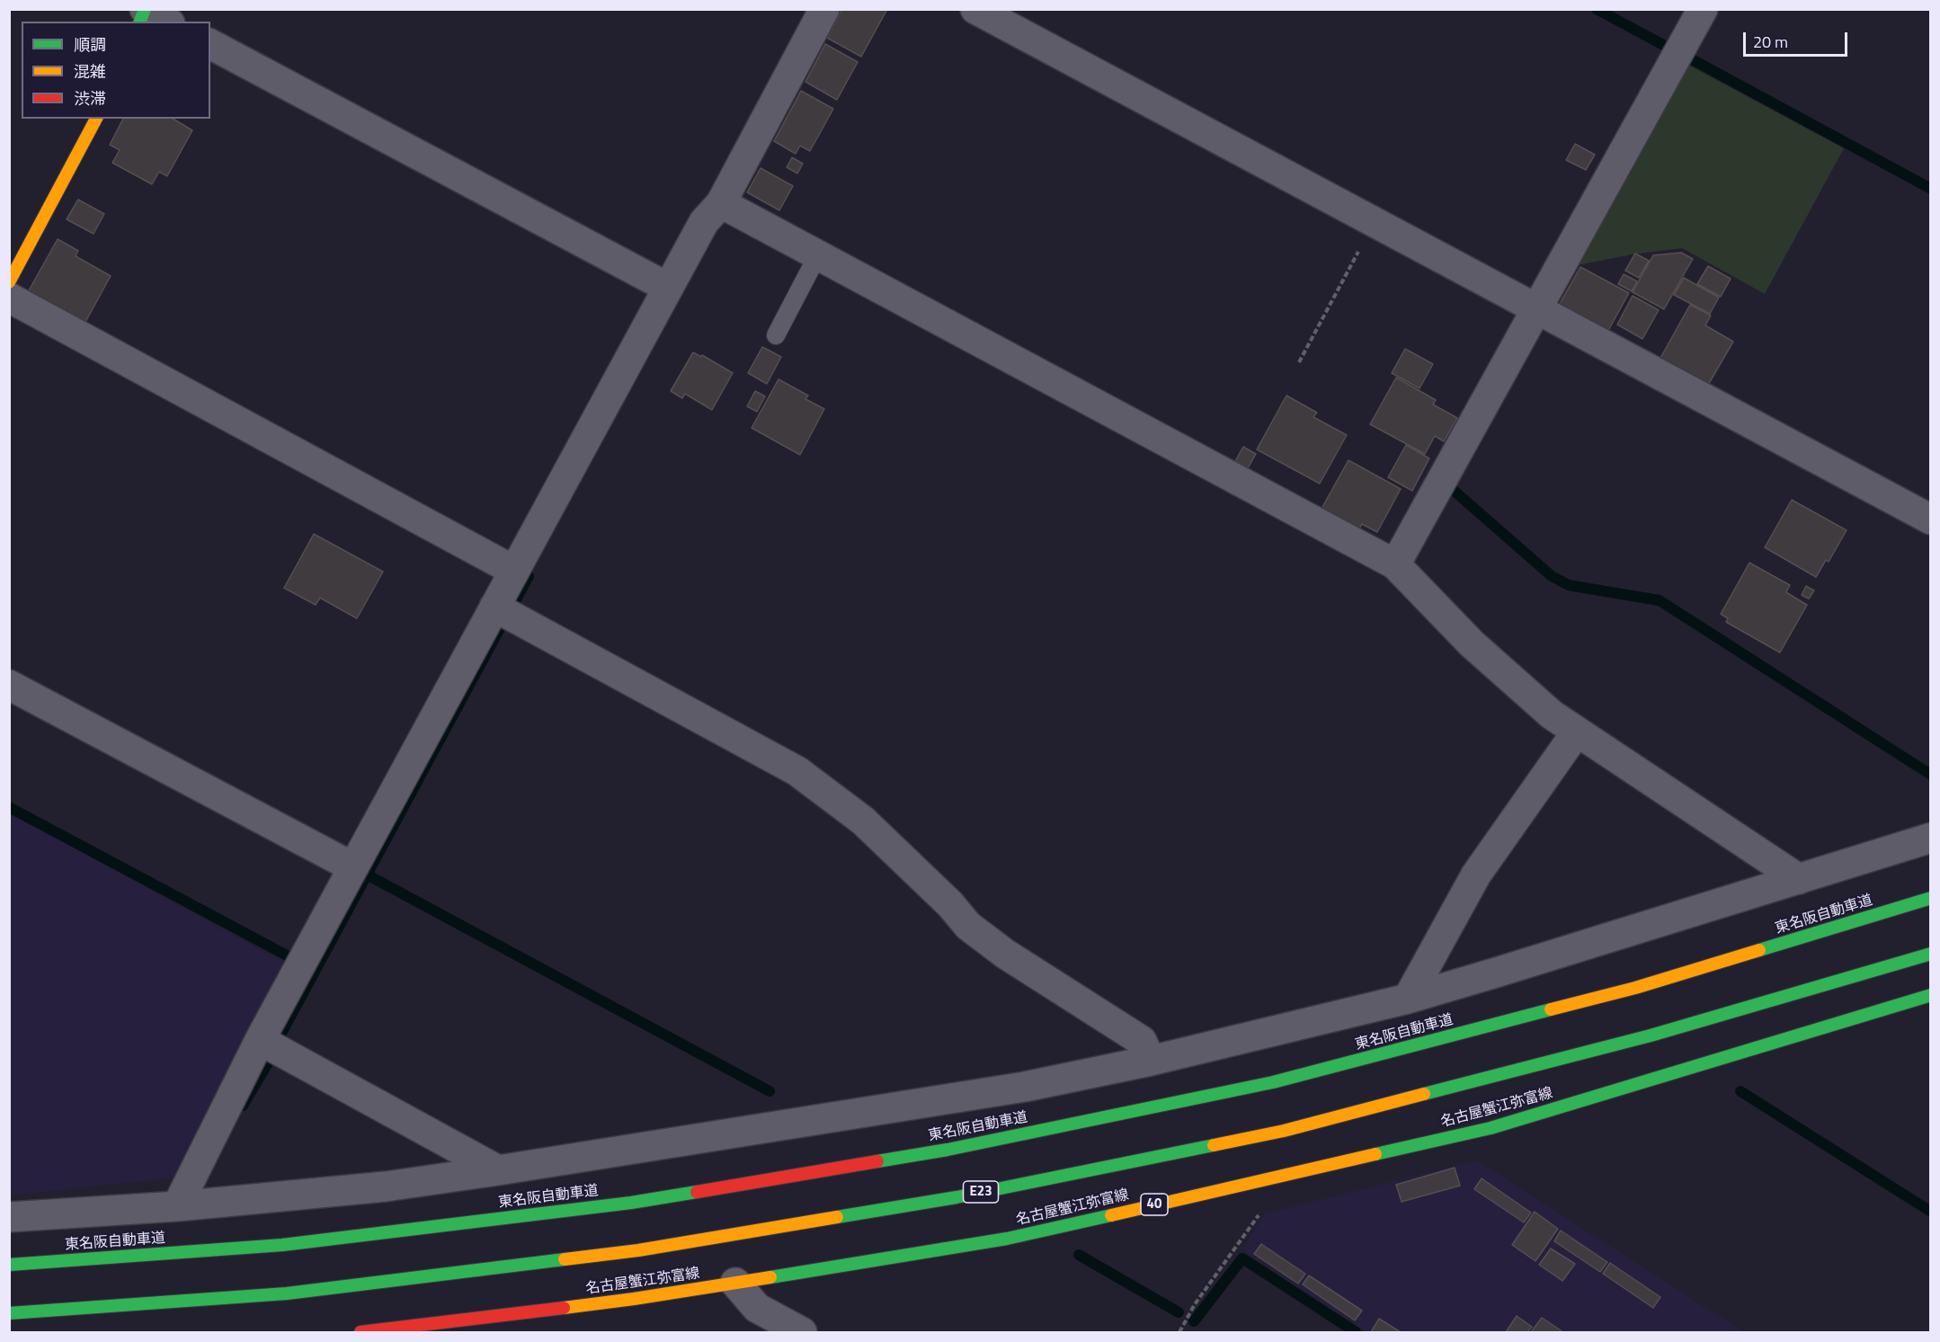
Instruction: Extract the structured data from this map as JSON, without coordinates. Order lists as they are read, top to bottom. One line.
{"streets":{"main road":["東名阪自動車道","名古屋蟹江弥富線","E23","40"]},"legend":["順調","混雑","渋滞"],"scale_bar":"20 m"}
